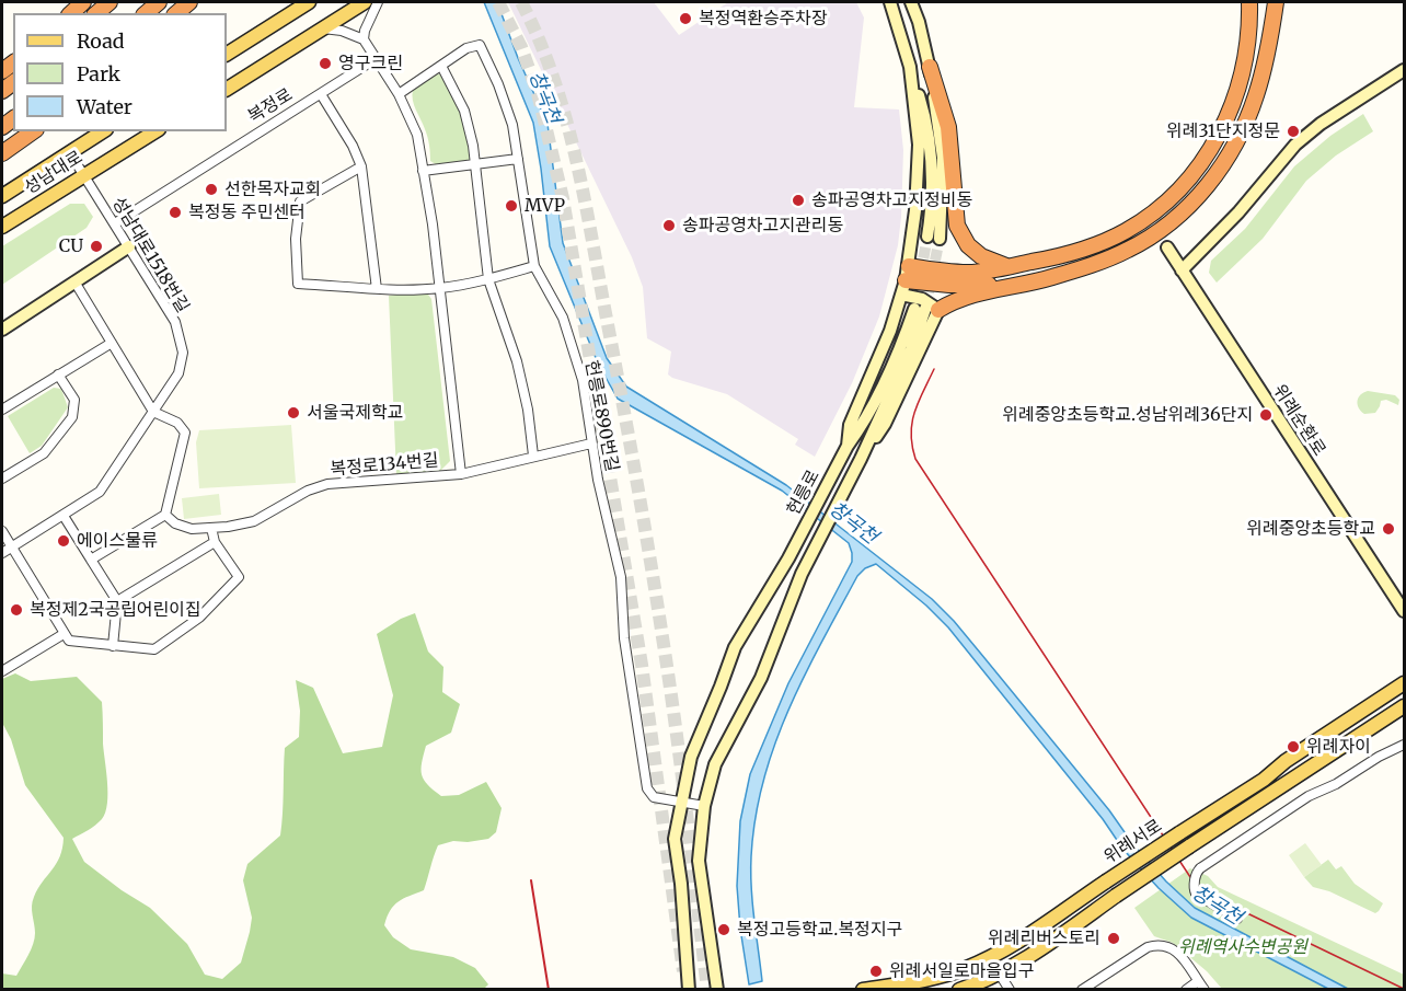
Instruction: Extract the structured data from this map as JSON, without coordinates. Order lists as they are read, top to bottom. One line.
{"streets":{"main road":["성남대로","위례순환로","헌릉로","위례서로"],"street":["복정로","성남대로1518번길","헌릉로890번길","복정로134번길"]},"crossings":[["복정로","성남대로1518번길"],["성남대로","성남대로1518번길"],["헌릉로890번길","복정로134번길"],["헌릉로890번길","헌릉로"]],"water":["창곡천"],"parks":["위례역사수변공원"],"places":["복정역환승주차장","영구크린","위례31단지정문","선한목자교회","송파공영차고지정비동","MVP","복정동 주민센터","송파공영차고지관리동","CU","서울국제학교","위례중앙초등학교.성남위례36단지","위례중앙초등학교","에이스물류","복정제2국공립어린이집","위례자이","복정고등학교.복정지구","위례리버스토리","위례서일로마을입구"],"legend":["Road","Park","Water"]}
